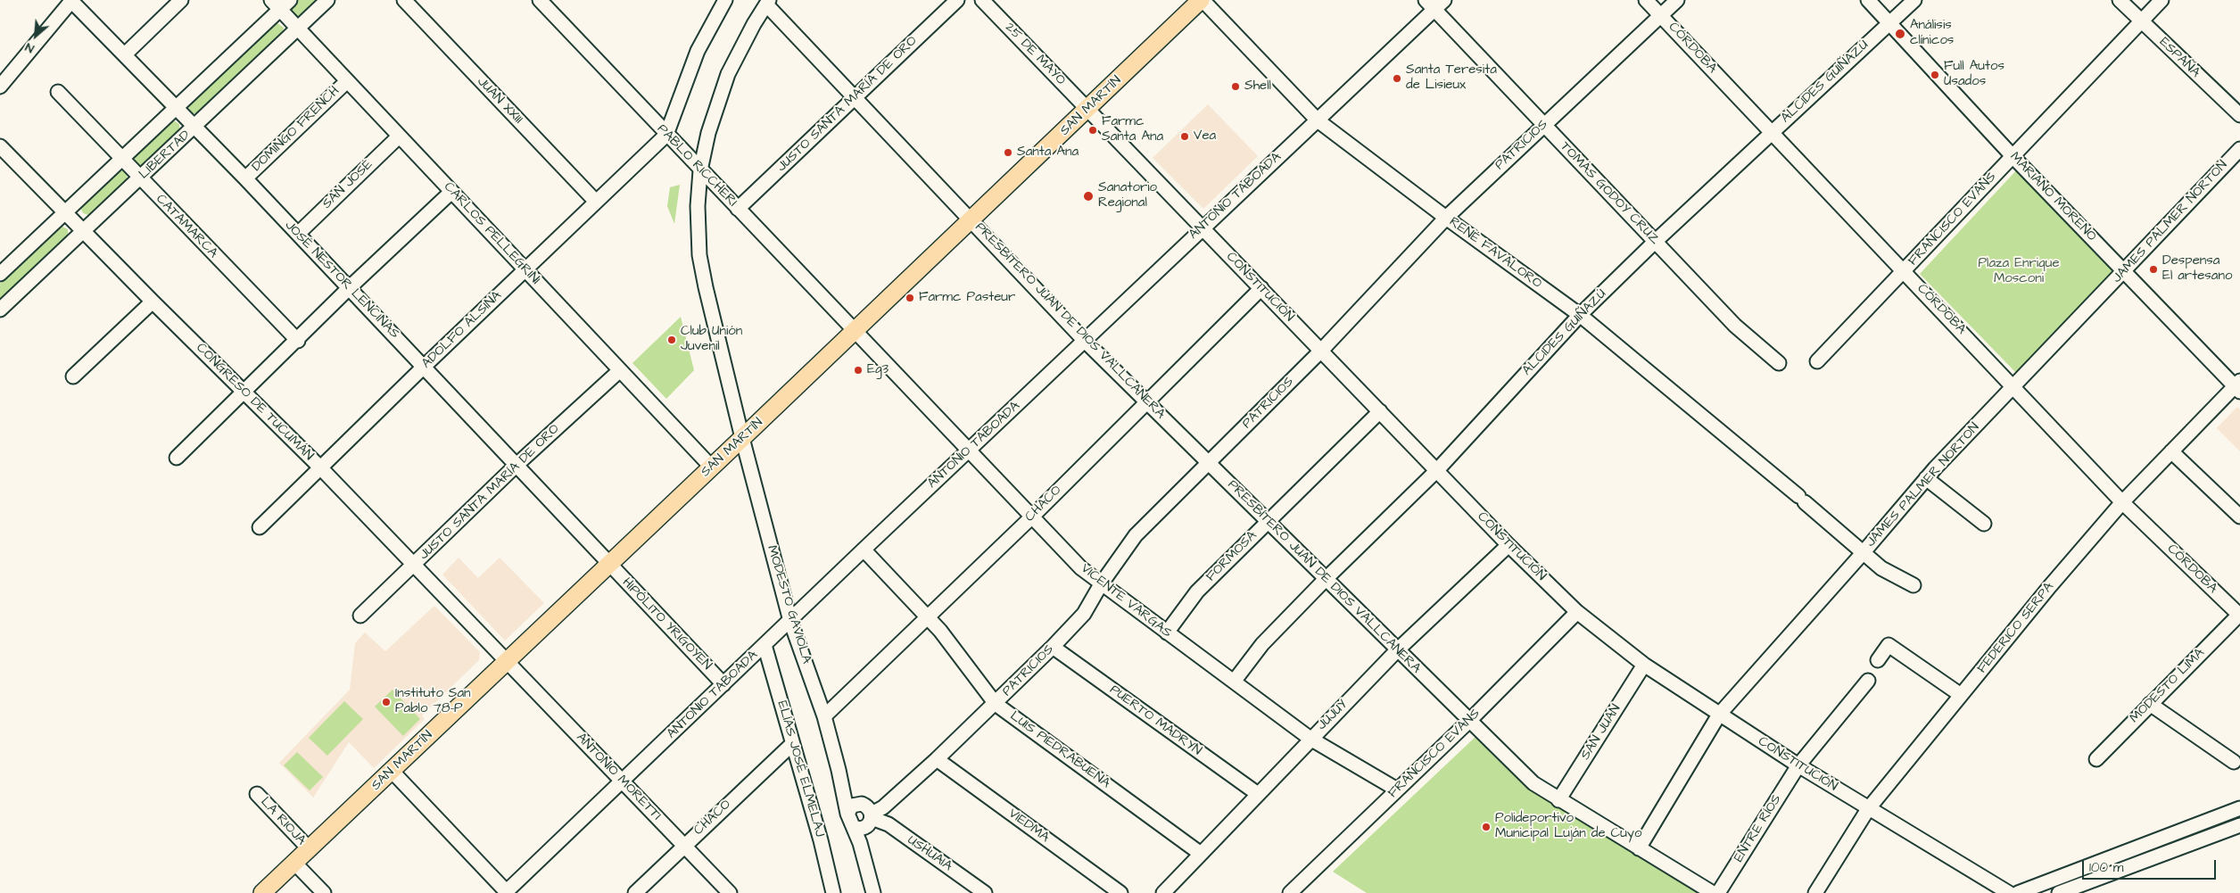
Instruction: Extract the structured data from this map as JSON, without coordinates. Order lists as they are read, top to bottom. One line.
{"streets":{"main road":["SAN MARTÍN"],"street":["CÓRDOBA","25 DE MAYO","ESPAÑA","ALCIDES GUIÑAZÚ","JUAN XXIII","JUSTO SANTA MARÍA DE ORO","DOMINGO FRENCH","PATRICIOS","LIBERTAD","PABLO RICCHERI","SAN JOSÉ","TOMÁS GODOY CRUZ","ANTONIO TABOADA","MARIANO MORENO","FRANCISCO EVANS","JAMES PALMER NORTON","CATAMARCA","CARLOS PELLEGRINI","RENÉ FAVALORO","JOSÉ NESTOR LENCINAS","CONSTITUCIÓN","PRESBÍTERO JUAN DE DIOS VALLCANERA","ADOLFO ALSINA","CONGRESO DE TUCUMÁN","CHACO","FORMOSA","VICENTE VARGAS","MODESTO GAVIOLA","HIPÓLITO YRIGOYEN","FEDERICO SERPA","MODESTO LIMA","JUJUY","PUERTO MADRYN","SAN JUAN","LUIS PIEDRABUENA","ELÍAS JOSÉ ELMELAJ","ANTONIO MORETTI","LA RIOJA","VIEDMA","ENTRE RÍOS","USHUAIA"]},"crossings":[["CÓRDOBA","ALCIDES GUIÑAZÚ"],["CÓRDOBA","PATRICIOS"],["CÓRDOBA","FRANCISCO EVANS"],["CÓRDOBA","JAMES PALMER NORTON"],["CÓRDOBA","FEDERICO SERPA"],["CÓRDOBA","MODESTO LIMA"],["25 DE MAYO","SAN MARTÍN"],["25 DE MAYO","CONSTITUCIÓN"],["ESPAÑA","FRANCISCO EVANS"],["ALCIDES GUIÑAZÚ","TOMÁS GODOY CRUZ"],["ALCIDES GUIÑAZÚ","MARIANO MORENO"],["ALCIDES GUIÑAZÚ","RENÉ FAVALORO"],["ALCIDES GUIÑAZÚ","CONSTITUCIÓN"],["ALCIDES GUIÑAZÚ","PRESBÍTERO JUAN DE DIOS VALLCANERA"],["ALCIDES GUIÑAZÚ","VICENTE VARGAS"],["JUAN XXIII","ADOLFO ALSINA"],["JUSTO SANTA MARÍA DE ORO","PABLO RICCHERI"],["JUSTO SANTA MARÍA DE ORO","CARLOS PELLEGRINI"],["JUSTO SANTA MARÍA DE ORO","JOSÉ NESTOR LENCINAS"],["JUSTO SANTA MARÍA DE ORO","PRESBÍTERO JUAN DE DIOS VALLCANERA"],["JUSTO SANTA MARÍA DE ORO","CONGRESO DE TUCUMÁN"],["SAN MARTÍN","PABLO RICCHERI"],["SAN MARTÍN","CARLOS PELLEGRINI"],["SAN MARTÍN","RENÉ FAVALORO"],["SAN MARTÍN","JOSÉ NESTOR LENCINAS"],["SAN MARTÍN","CONSTITUCIÓN"],["SAN MARTÍN","PRESBÍTERO JUAN DE DIOS VALLCANERA"],["SAN MARTÍN","CONGRESO DE TUCUMÁN"],["SAN MARTÍN","VICENTE VARGAS"],["SAN MARTÍN","MODESTO GAVIOLA"],["SAN MARTÍN","HIPÓLITO YRIGOYEN"],["SAN MARTÍN","ANTONIO MORETTI"],["SAN MARTÍN","LA RIOJA"],["DOMINGO FRENCH","CARLOS PELLEGRINI"],["DOMINGO FRENCH","JOSÉ NESTOR LENCINAS"],["PATRICIOS","TOMÁS GODOY CRUZ"],["PATRICIOS","RENÉ FAVALORO"],["PATRICIOS","CONSTITUCIÓN"],["PATRICIOS","PRESBÍTERO JUAN DE DIOS VALLCANERA"],["PATRICIOS","VICENTE VARGAS"],["PATRICIOS","MODESTO GAVIOLA"],["PATRICIOS","PUERTO MADRYN"],["PATRICIOS","LUIS PIEDRABUENA"],["PATRICIOS","VIEDMA"],["PATRICIOS","USHUAIA"],["LIBERTAD","CATAMARCA"],["LIBERTAD","CARLOS PELLEGRINI"],["LIBERTAD","JOSÉ NESTOR LENCINAS"],["LIBERTAD","CONGRESO DE TUCUMÁN"],["PABLO RICCHERI","ADOLFO ALSINA"],["PABLO RICCHERI","VICENTE VARGAS"],["PABLO RICCHERI","MODESTO GAVIOLA"],["SAN JOSÉ","CARLOS PELLEGRINI"],["SAN JOSÉ","JOSÉ NESTOR LENCINAS"],["TOMÁS GODOY CRUZ","ANTONIO TABOADA"],["ANTONIO TABOADA","RENÉ FAVALORO"],["ANTONIO TABOADA","CONSTITUCIÓN"],["ANTONIO TABOADA","PRESBÍTERO JUAN DE DIOS VALLCANERA"],["ANTONIO TABOADA","VICENTE VARGAS"],["ANTONIO TABOADA","MODESTO GAVIOLA"],["ANTONIO TABOADA","HIPÓLITO YRIGOYEN"],["ANTONIO TABOADA","LUIS PIEDRABUENA"],["ANTONIO TABOADA","ELÍAS JOSÉ ELMELAJ"],["ANTONIO TABOADA","ANTONIO MORETTI"],["MARIANO MORENO","FRANCISCO EVANS"],["MARIANO MORENO","JAMES PALMER NORTON"],["MARIANO MORENO","FEDERICO SERPA"],["FRANCISCO EVANS","CONSTITUCIÓN"],["FRANCISCO EVANS","PRESBÍTERO JUAN DE DIOS VALLCANERA"],["FRANCISCO EVANS","VICENTE VARGAS"],["JAMES PALMER NORTON","RENÉ FAVALORO"],["JAMES PALMER NORTON","CONSTITUCIÓN"],["JAMES PALMER NORTON","PRESBÍTERO JUAN DE DIOS VALLCANERA"],["CARLOS PELLEGRINI","ADOLFO ALSINA"],["JOSÉ NESTOR LENCINAS","ADOLFO ALSINA"],["JOSÉ NESTOR LENCINAS","HIPÓLITO YRIGOYEN"],["CONSTITUCIÓN","CHACO"],["CONSTITUCIÓN","FORMOSA"],["CONSTITUCIÓN","FEDERICO SERPA"],["CONSTITUCIÓN","JUJUY"],["CONSTITUCIÓN","SAN JUAN"],["CONSTITUCIÓN","ENTRE RÍOS"],["PRESBÍTERO JUAN DE DIOS VALLCANERA","CHACO"],["PRESBÍTERO JUAN DE DIOS VALLCANERA","FORMOSA"],["PRESBÍTERO JUAN DE DIOS VALLCANERA","MODESTO GAVIOLA"],["PRESBÍTERO JUAN DE DIOS VALLCANERA","JUJUY"],["PRESBÍTERO JUAN DE DIOS VALLCANERA","SAN JUAN"],["ADOLFO ALSINA","CONGRESO DE TUCUMÁN"],["CONGRESO DE TUCUMÁN","ANTONIO MORETTI"],["CHACO","VICENTE VARGAS"],["CHACO","MODESTO GAVIOLA"],["CHACO","LUIS PIEDRABUENA"],["CHACO","ELÍAS JOSÉ ELMELAJ"],["CHACO","ANTONIO MORETTI"],["FORMOSA","VICENTE VARGAS"],["VICENTE VARGAS","JUJUY"],["MODESTO GAVIOLA","USHUAIA"],["JUJUY","PUERTO MADRYN"],["JUJUY","LUIS PIEDRABUENA"]],"parks":["Plaza Enrique Mosconi"],"places":["Análisis clínicos","Full Autos Usados","Santa Teresita de Lisieux","Shell","Farmc Santa Ana","Vea","Santa Ana","Sanatorio Regional","Despensa El artesano","Farmc Pasteur","Club Unión Juvenil","Eg3","Instituto San Pablo 78-P","Polideportivo Municipal Luján de Cuyo"],"scale_bar":"100 m","north":"bottom left"}
